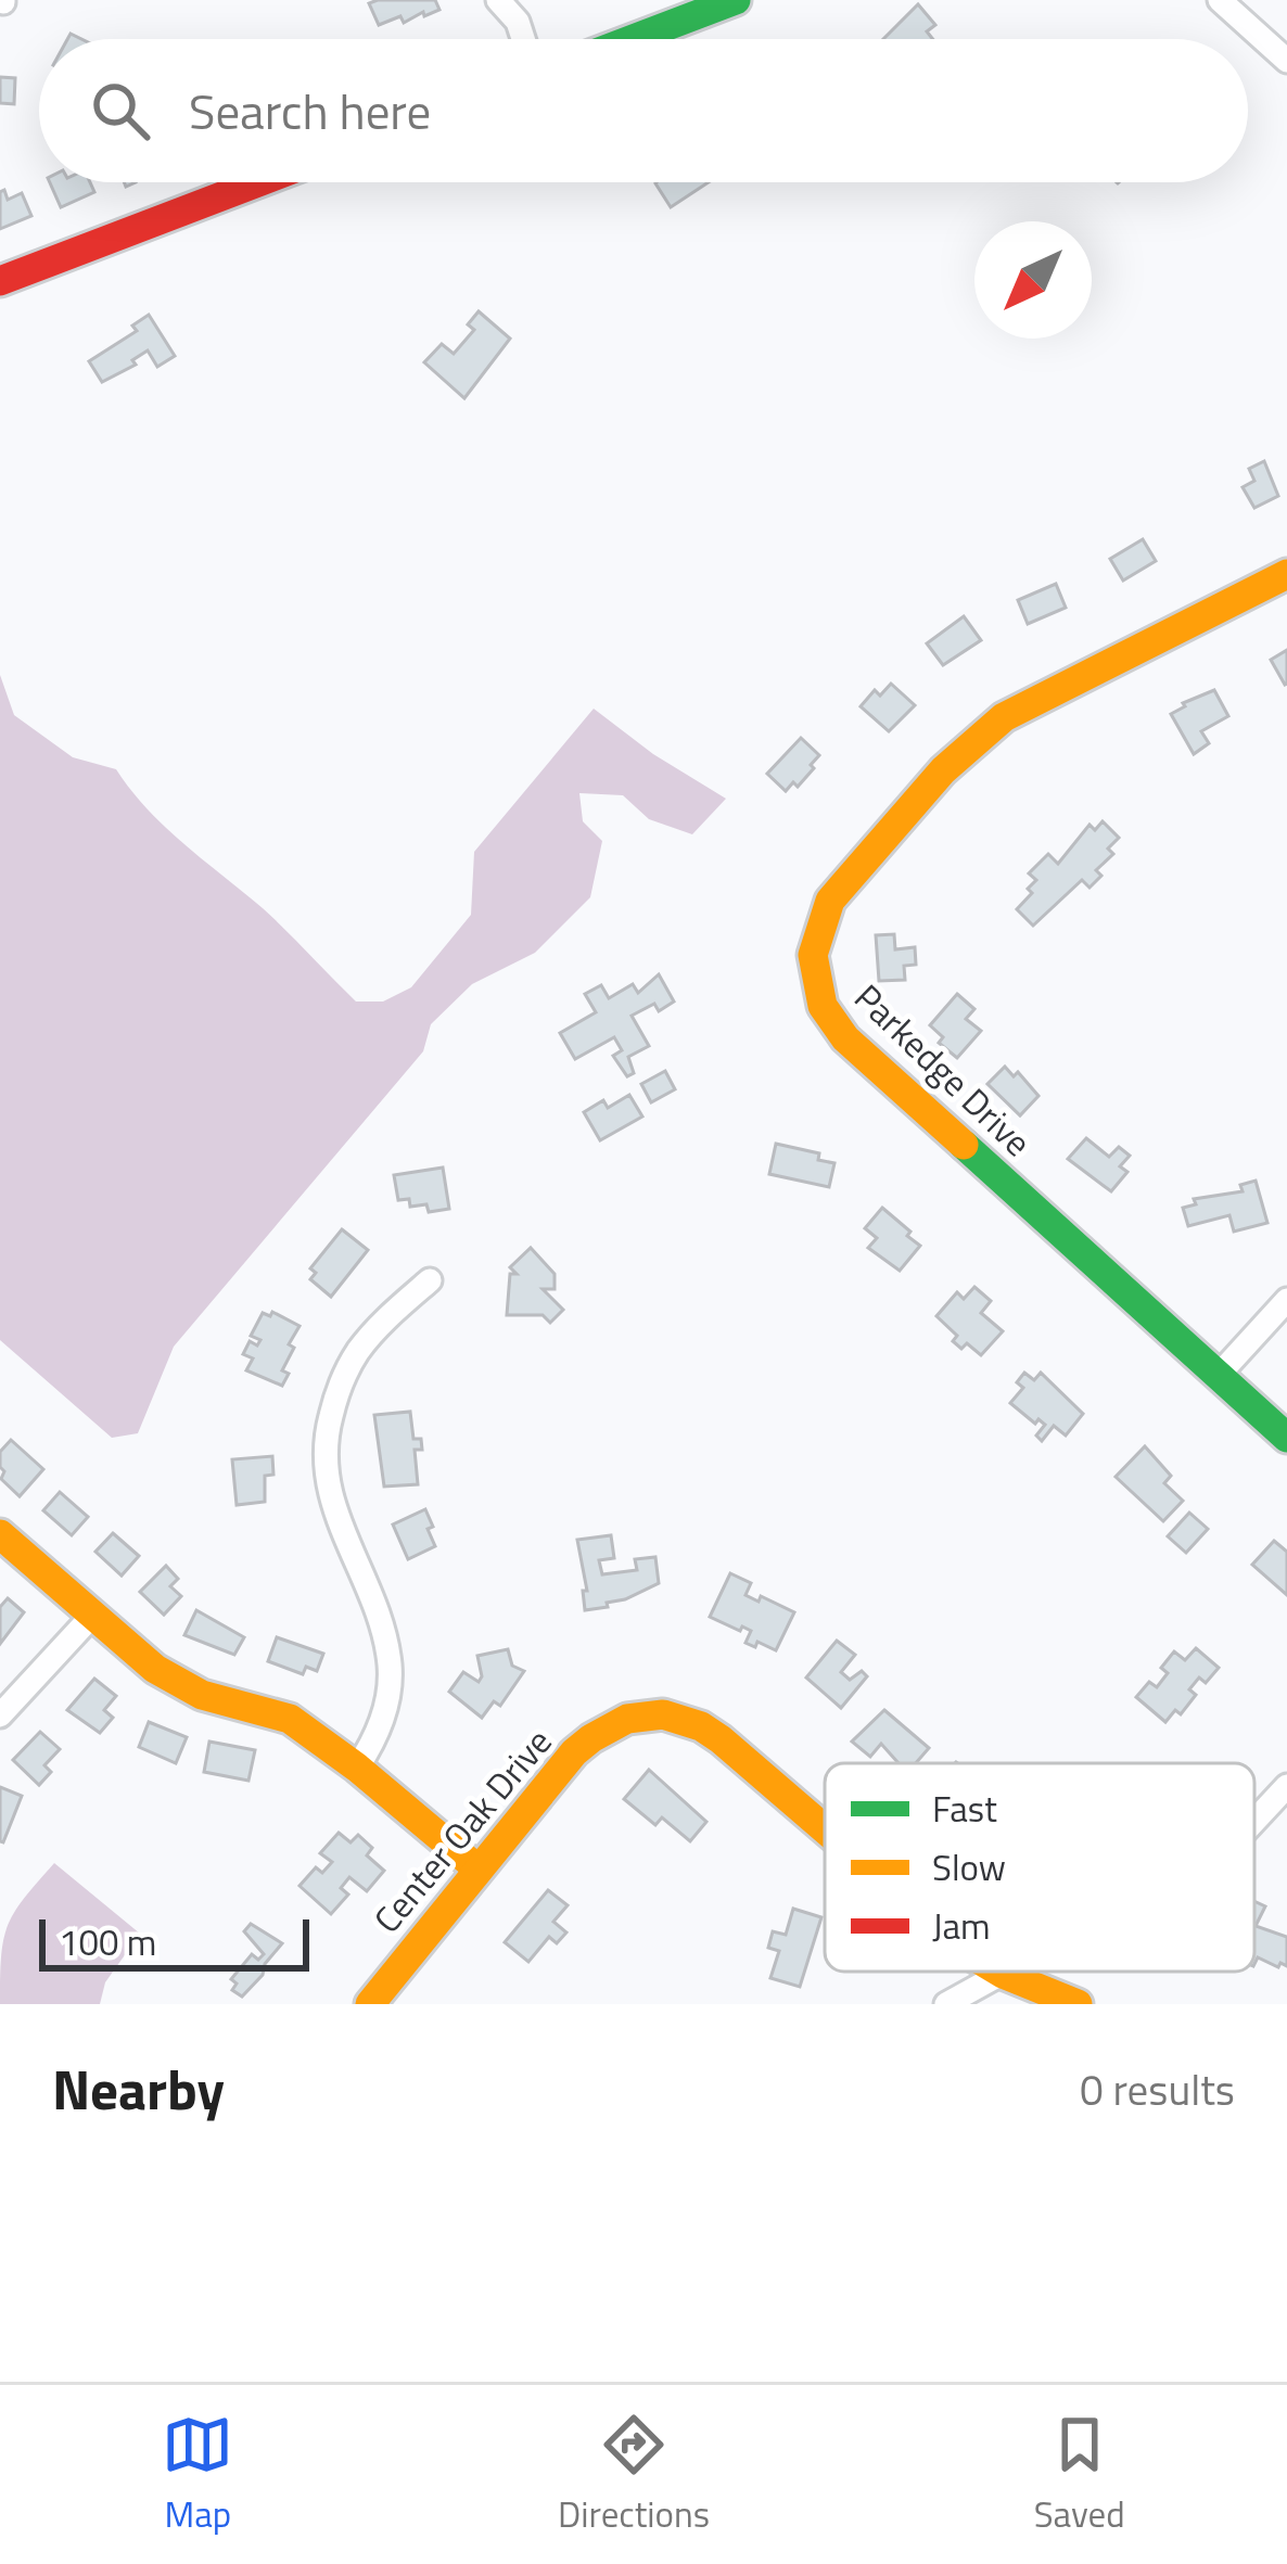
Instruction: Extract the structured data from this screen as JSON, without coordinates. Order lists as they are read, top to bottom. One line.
{"streets":{"street":["Parkedge Drive","Center Oak Drive"]},"legend":["Fast","Slow","Jam"],"scale_bar":"100 m","north":"bottom left","page":{"search":"Search here","scale":"100 m","heading":["Nearby","0 results"],"nav":["Map","Directions","Saved"]}}
